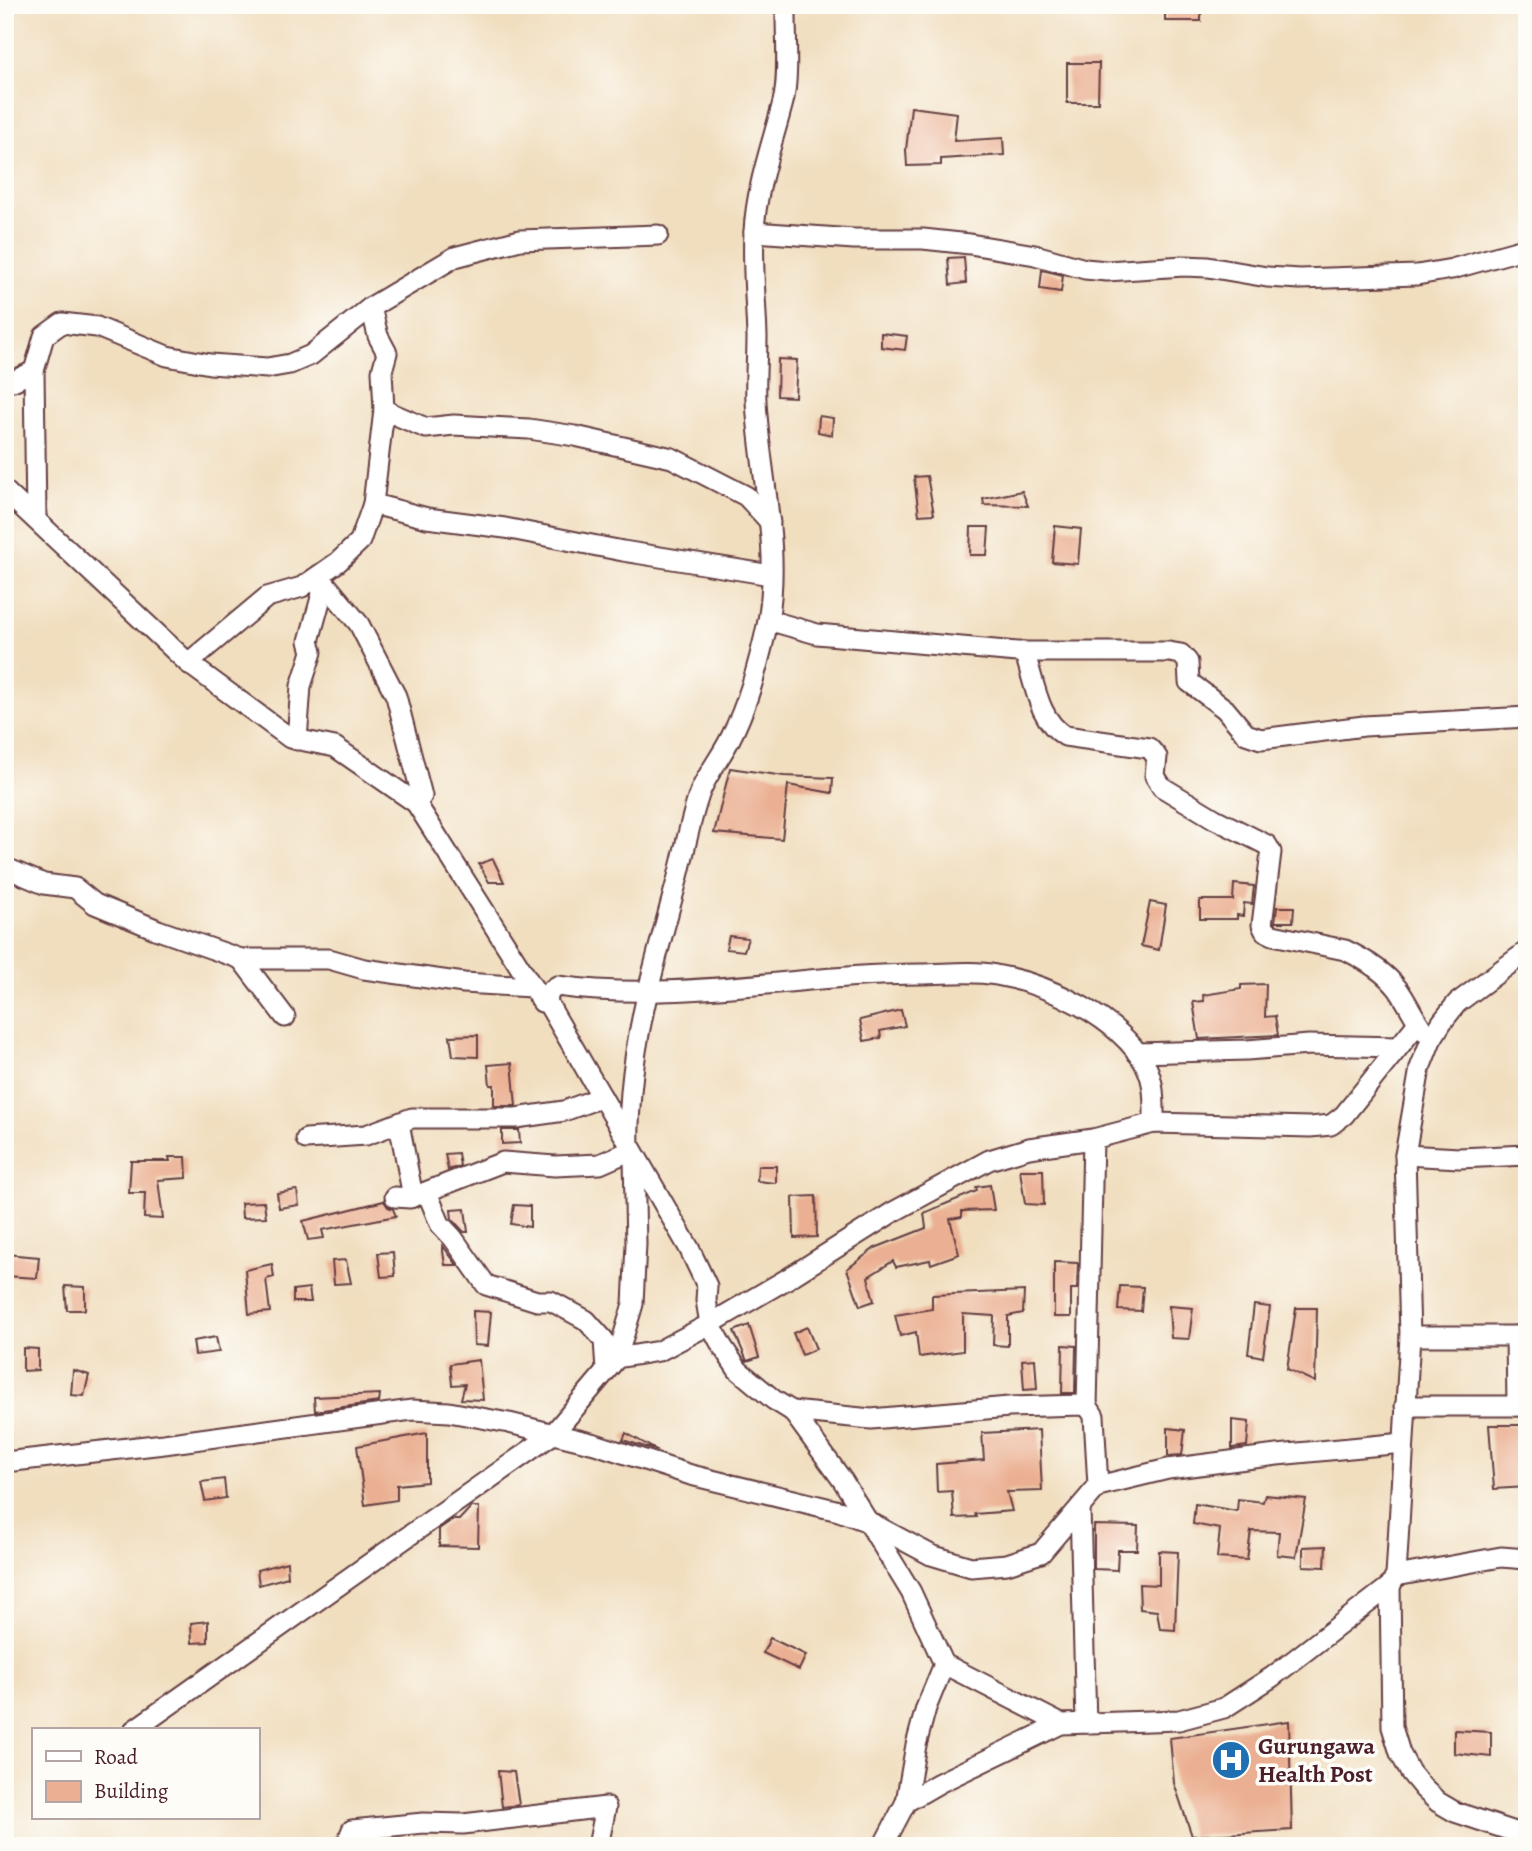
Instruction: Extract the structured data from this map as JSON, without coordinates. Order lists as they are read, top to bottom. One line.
{"places":{"hospital":["Gurungawa Health Post"]},"legend":["Road","Building"]}
